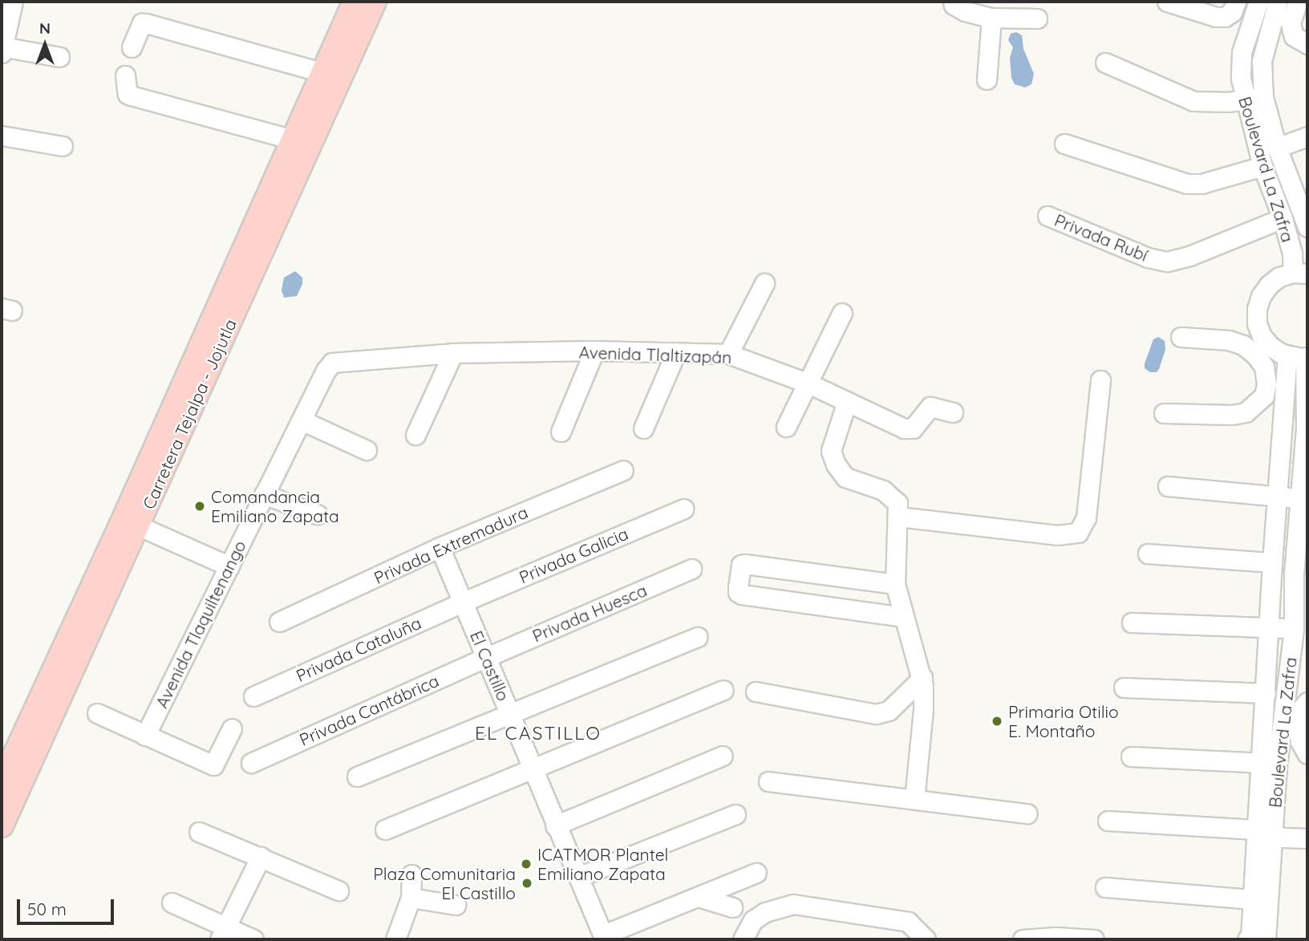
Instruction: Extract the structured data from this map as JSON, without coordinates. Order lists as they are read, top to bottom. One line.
{"streets":{"main road":["Carretera Tejalpa - Jojutla"],"street":["Boulevard La Zafra","Privada Rubí","Avenida Tlaltizapán","Privada Extremadura","Privada Galicia","Privada Huesca","Avenida Tlaquiltenango","Privada Cataluña","El Castillo","Privada Cantábrica"]},"crossings":[["Boulevard La Zafra","Privada Rubí"],["Avenida Tlaltizapán","Avenida Tlaquiltenango"],["Privada Extremadura","El Castillo"],["Privada Galicia","Privada Cataluña"],["Privada Galicia","El Castillo"],["Privada Huesca","El Castillo"],["Privada Huesca","Privada Cantábrica"],["Privada Cataluña","El Castillo"],["El Castillo","Privada Cantábrica"]],"districts":["EL CASTILLO"],"places":["Comandancia Emiliano Zapata","Primaria Otilio E. Montaño","ICATMOR Plantel Emiliano Zapata","Plaza Comunitaria El Castillo"],"scale_bar":"50 m","north":"top"}
